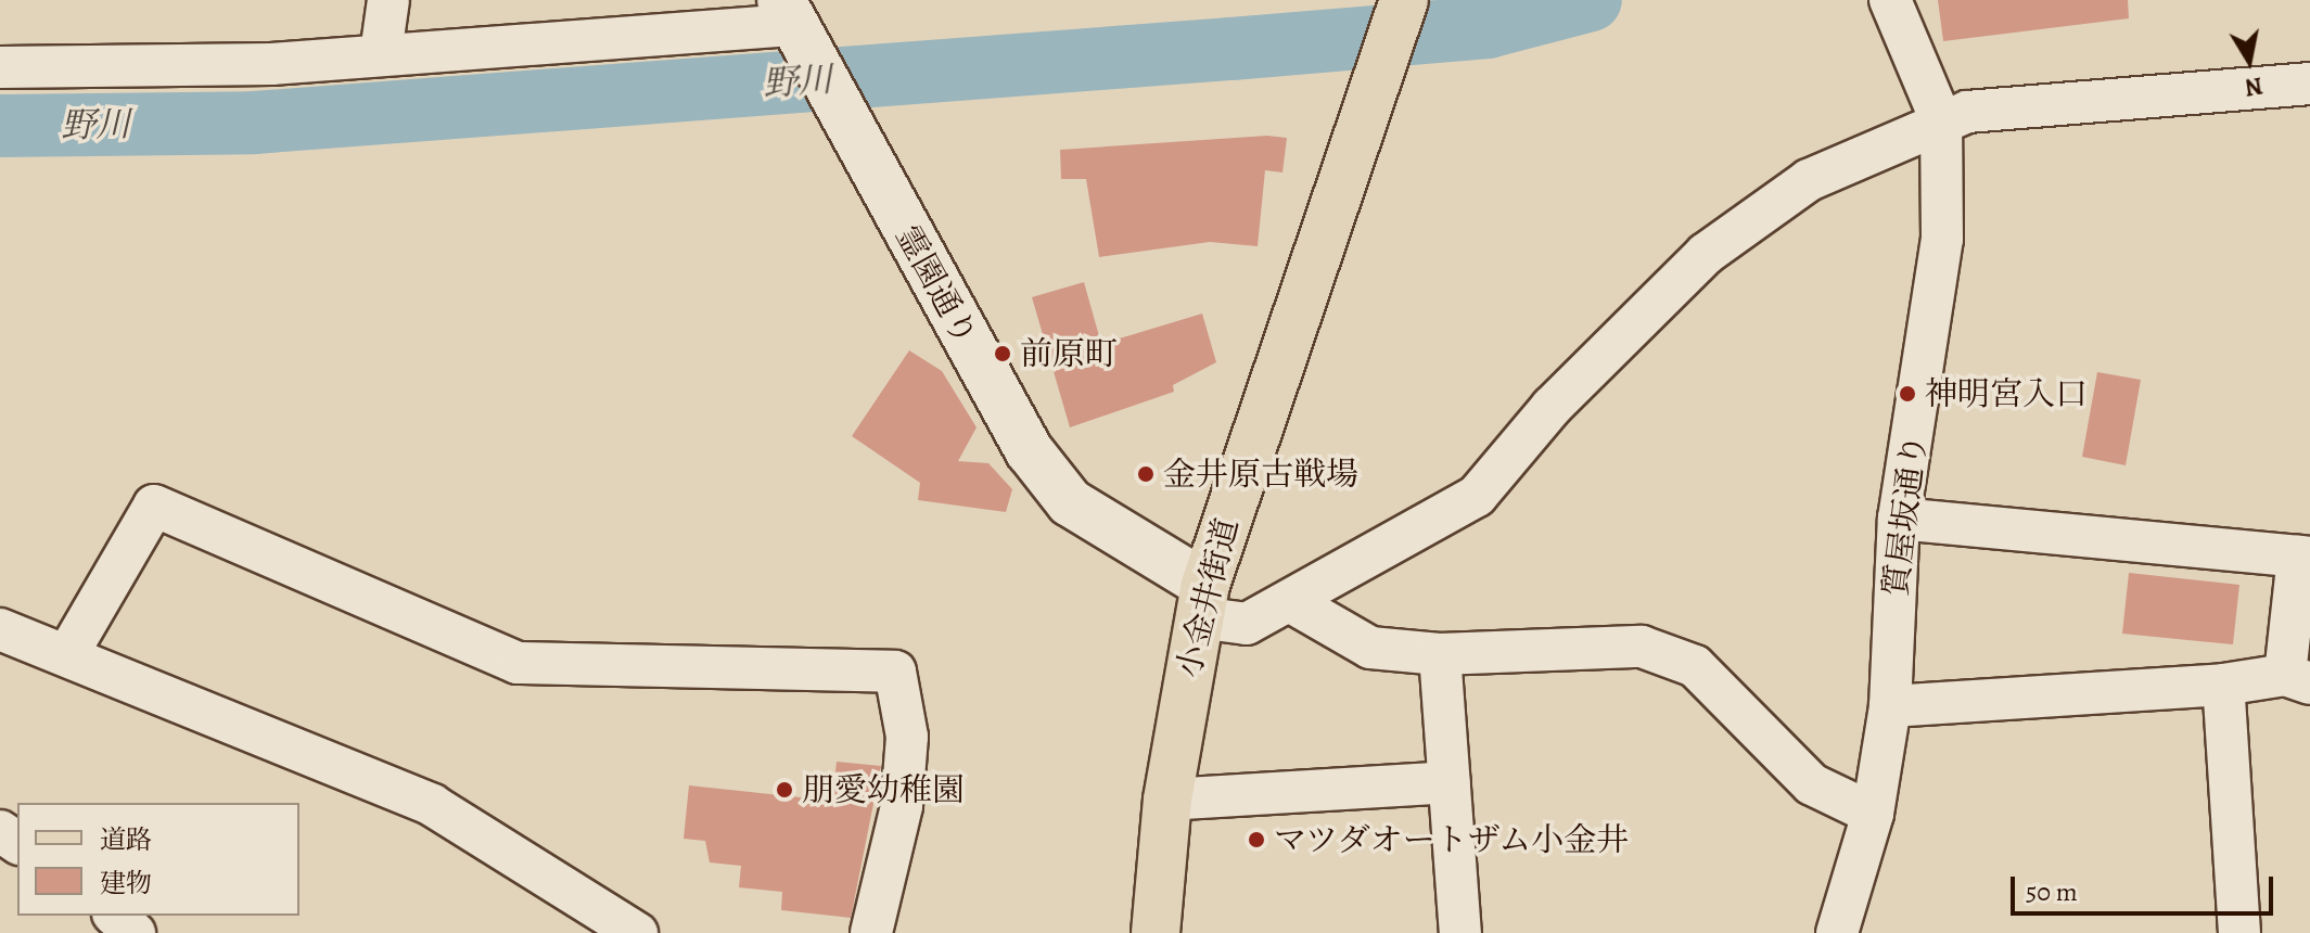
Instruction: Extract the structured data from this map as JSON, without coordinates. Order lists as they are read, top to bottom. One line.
{"streets":{"main road":["小金井街道"],"street":["霊園通り","質屋坂通り"]},"crossings":[["霊園通り","小金井街道"]],"water":["野川"],"places":["前原町","神明宮入口","金井原古戦場","朋愛幼稚園","マツダオートザム小金井"],"legend":["道路","建物"],"scale_bar":"50 m","north":"bottom"}
